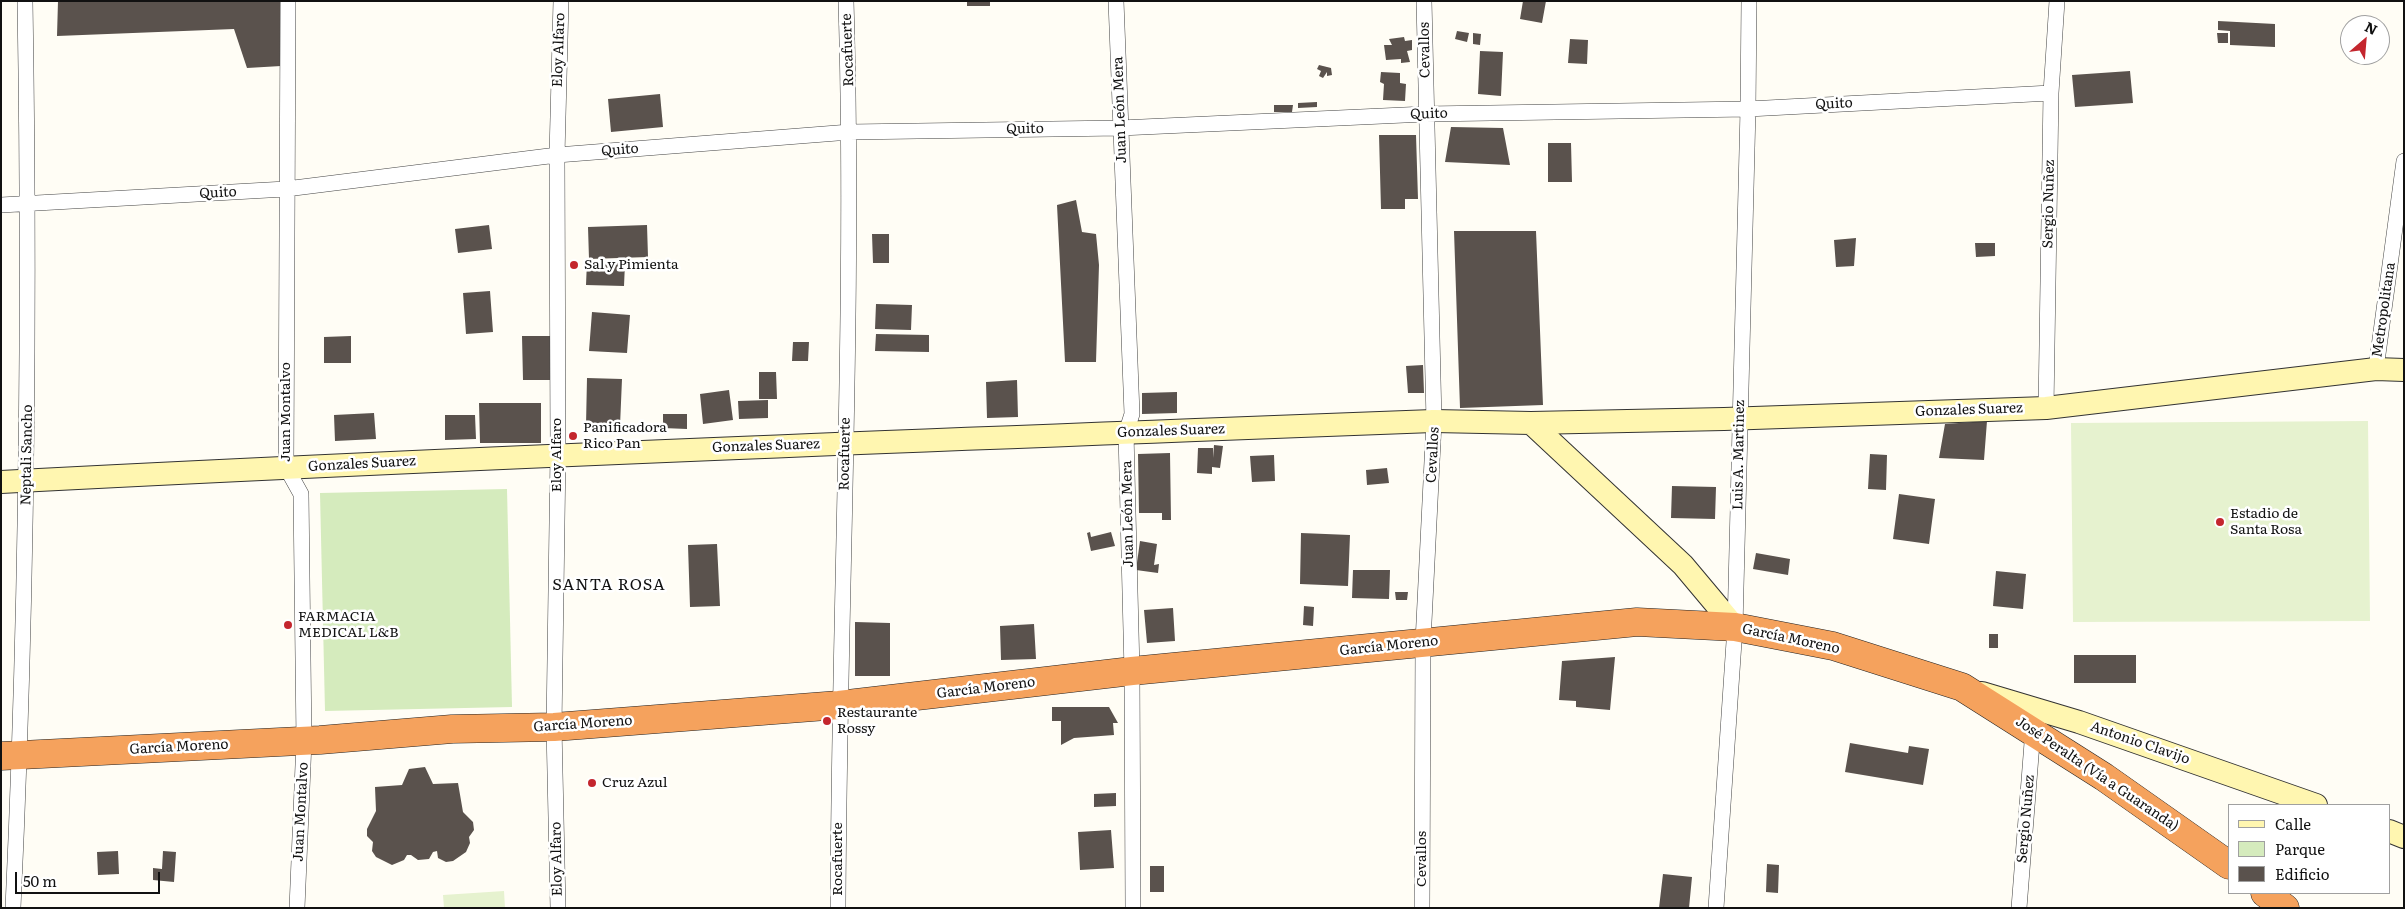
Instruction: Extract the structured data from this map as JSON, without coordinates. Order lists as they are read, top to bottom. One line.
{"streets":{"highway":["García Moreno","José Peralta (Vía a Guaranda)"],"street":["Eloy Alfaro","Rocafuerte","Cevallos","Quito","Juan León Mera","Sergio Nuñez","Metropolitana","Gonzales Suarez","Juan Montalvo","Neptali Sancho","Luis A. Martinez","Antonio Clavijo"]},"crossings":[["Eloy Alfaro","Quito"],["Eloy Alfaro","Gonzales Suarez"],["Eloy Alfaro","García Moreno"],["Rocafuerte","Quito"],["Rocafuerte","Gonzales Suarez"],["Rocafuerte","García Moreno"],["Cevallos","Quito"],["Cevallos","Gonzales Suarez"],["Cevallos","García Moreno"],["Quito","Juan León Mera"],["Quito","Sergio Nuñez"],["Quito","Juan Montalvo"],["Quito","Neptali Sancho"],["Quito","Luis A. Martinez"],["Juan León Mera","Gonzales Suarez"],["Juan León Mera","García Moreno"],["Sergio Nuñez","Gonzales Suarez"],["Sergio Nuñez","José Peralta (Vía a Guaranda)"],["Metropolitana","Gonzales Suarez"],["Gonzales Suarez","Juan Montalvo"],["Gonzales Suarez","Neptali Sancho"],["Gonzales Suarez","Luis A. Martinez"],["Juan Montalvo","García Moreno"],["Neptali Sancho","García Moreno"],["Luis A. Martinez","García Moreno"],["García Moreno","Antonio Clavijo"],["García Moreno","José Peralta (Vía a Guaranda)"],["Antonio Clavijo","José Peralta (Vía a Guaranda)"]],"districts":["SANTA ROSA"],"places":["Sal y Pimienta","Panificadora Rico Pan","Estadio de Santa Rosa","FARMACIA MEDICAL L&B","Restaurante Rossy","Cruz Azul"],"legend":["Calle","Parque","Edificio"],"scale_bar":"50 m","north":"top right"}
